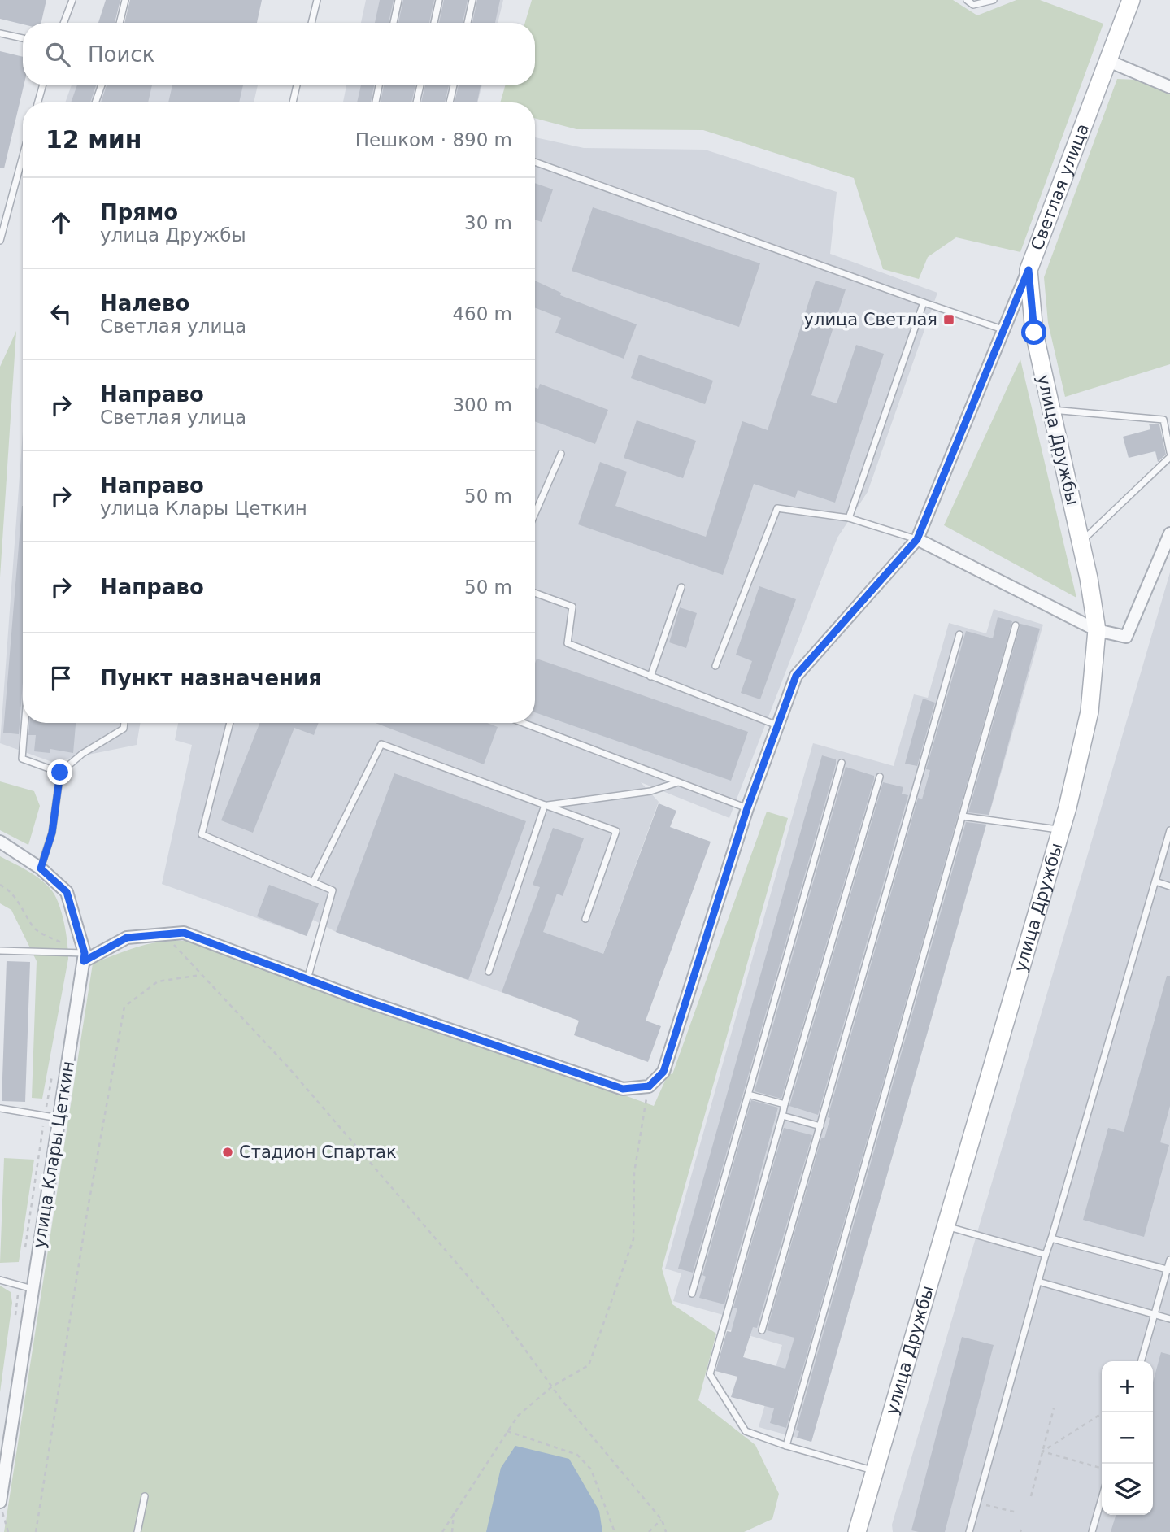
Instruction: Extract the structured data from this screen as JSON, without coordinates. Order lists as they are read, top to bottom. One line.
{"streets":{"street":["Светлая улица","улица Дружбы","улица Клары Цеткин"]},"crossings":[["Светлая улица","улица Дружбы"]],"places":{"transit":["улица Светлая"],"other":["Стадион Спартак"]},"page":{"search":"Поиск","heading":["12 мин","Пешком · 890 m"],"list":[["Прямо","улица Дружбы","30 m"],["Налево","Светлая улица","460 m"],["Направо","Светлая улица","300 m"],["Направо","улица Клары Цеткин","50 m"],["Направо","50 m"],"Пункт назначения"],"map_buttons":["+","−"]}}
